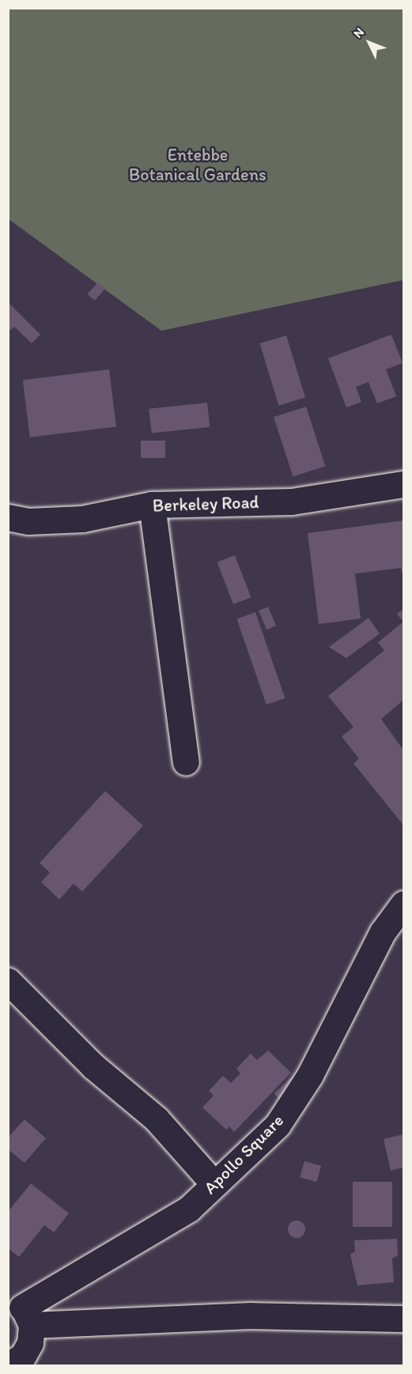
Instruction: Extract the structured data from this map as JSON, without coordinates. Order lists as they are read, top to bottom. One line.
{"streets":{"street":["Berkeley Road","Apollo Square"]},"parks":["Entebbe Botanical Gardens"],"north":"top left"}
